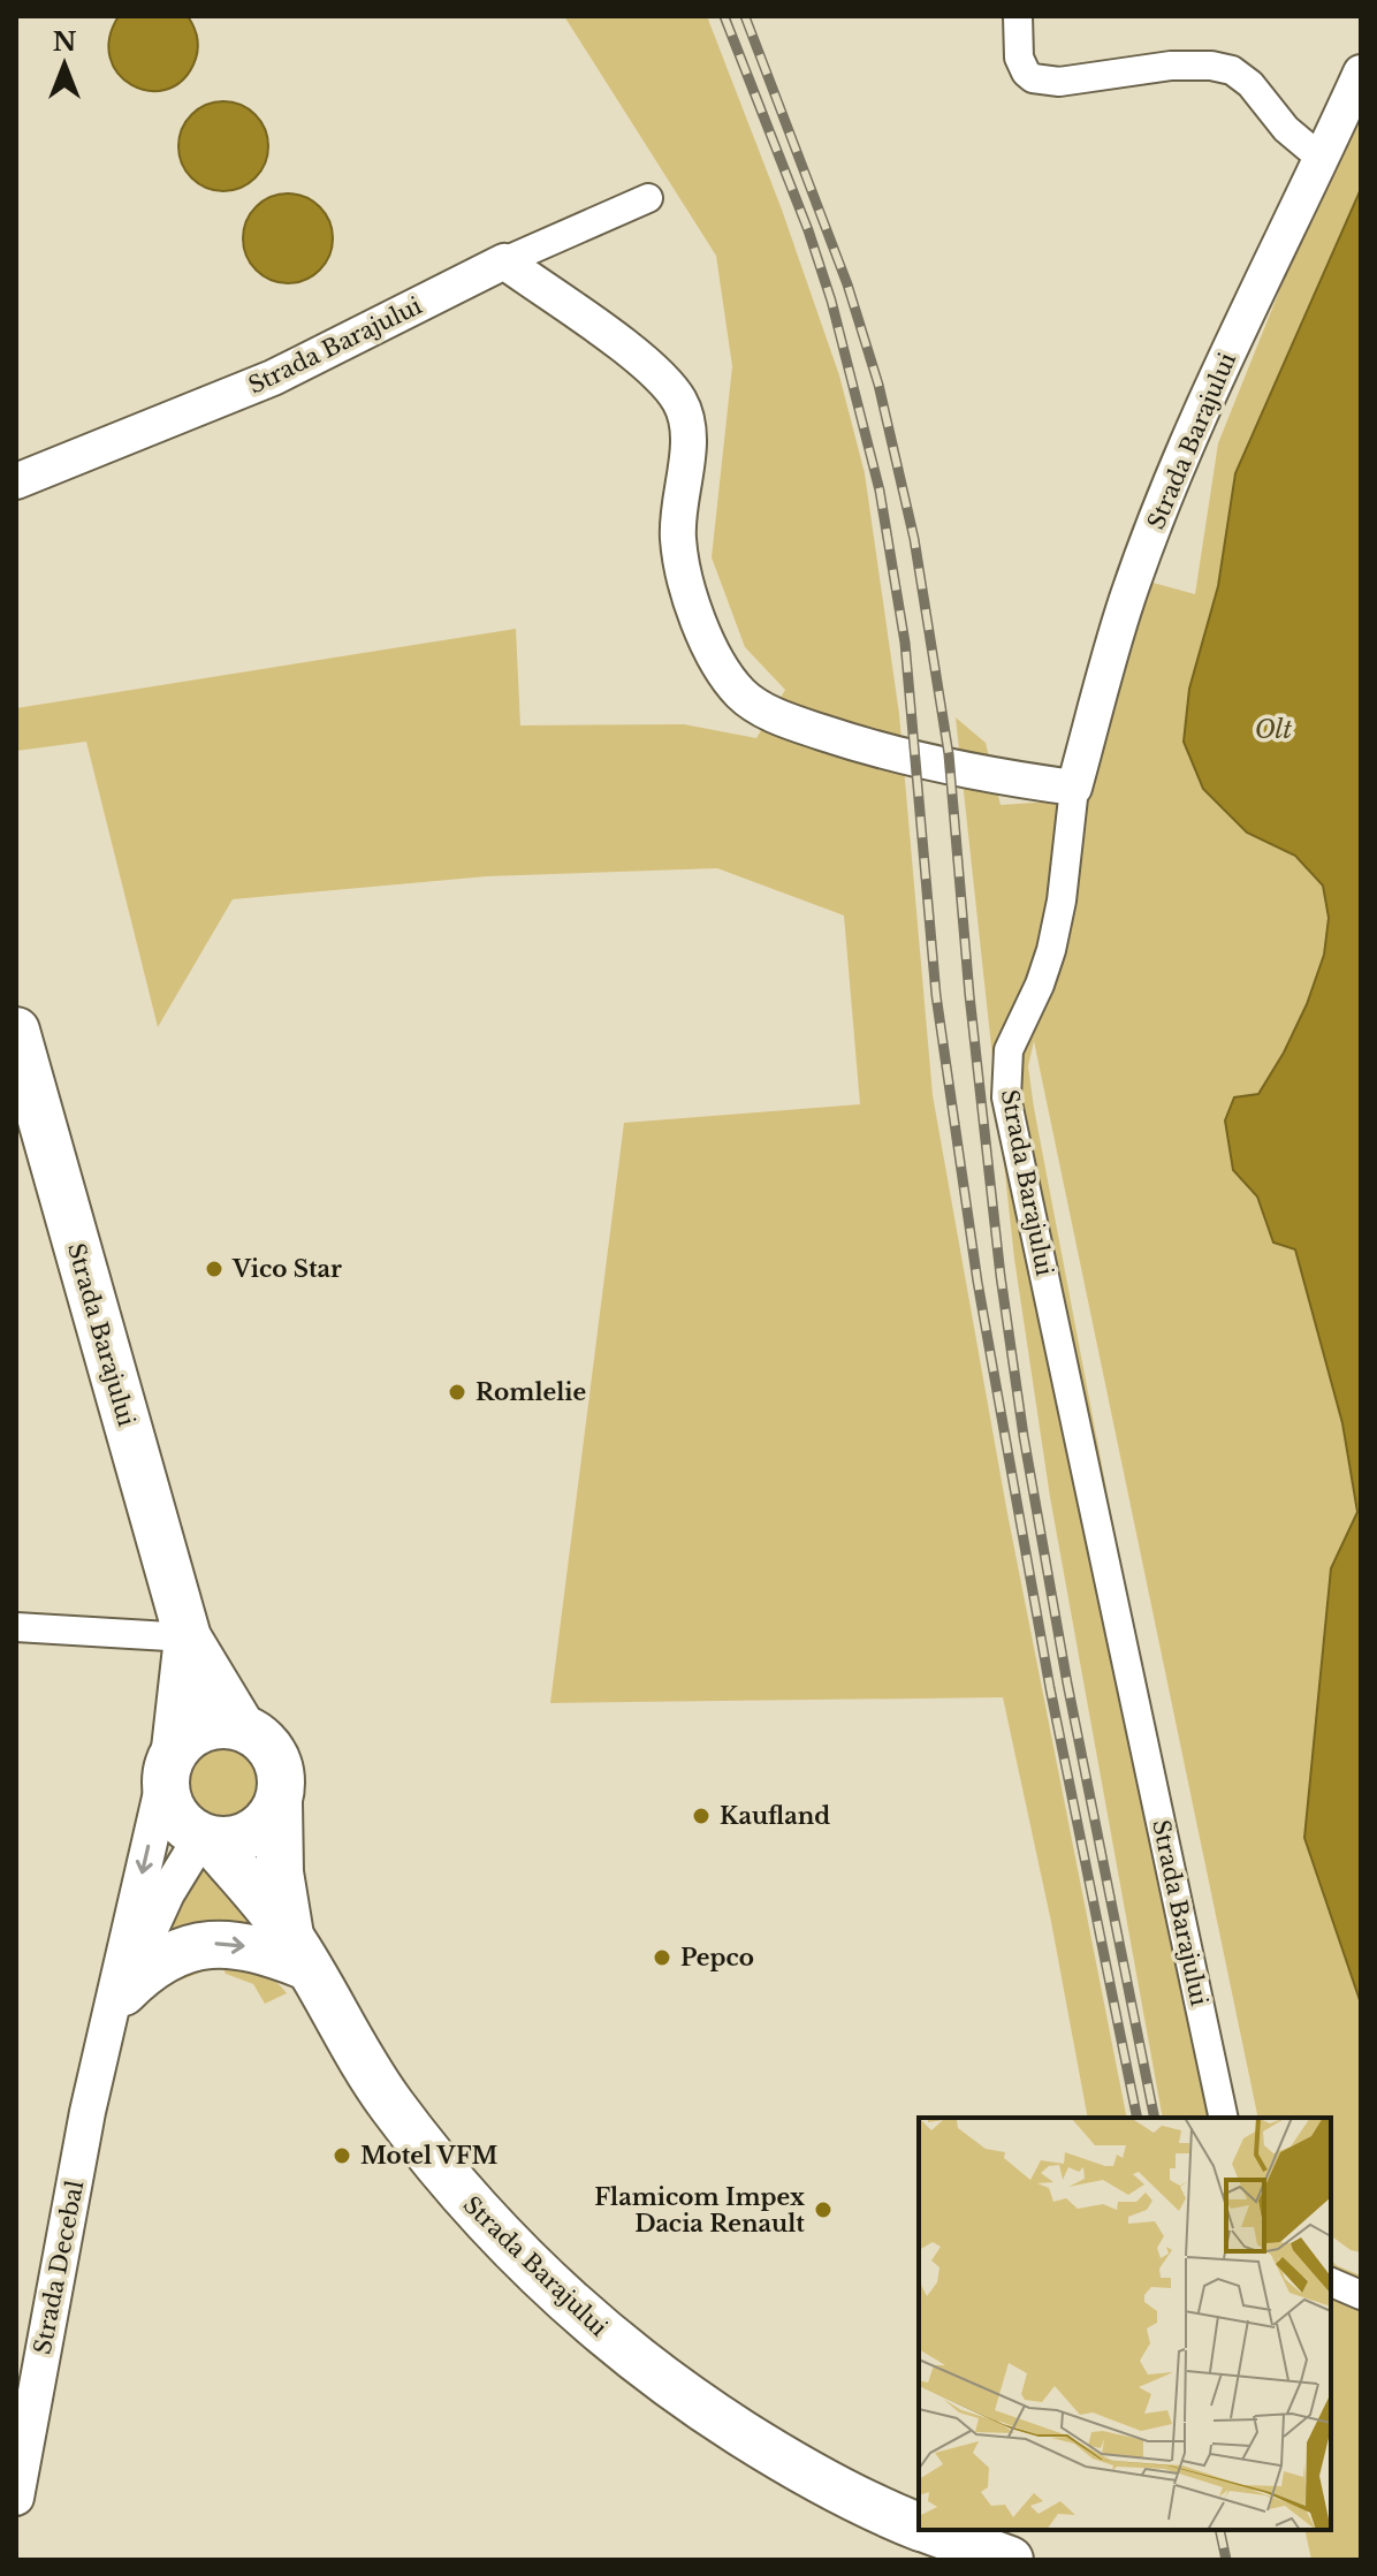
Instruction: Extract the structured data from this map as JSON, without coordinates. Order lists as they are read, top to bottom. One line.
{"streets":{"highway":["Strada Barajului"],"street":["Strada Decebal"]},"crossings":[["Strada Barajului","Strada Decebal"]],"water":["Olt"],"places":["Vico Star","Romlelie","Kaufland","Pepco","Motel VFM","Flamicom Impex Dacia Renault"],"north":"top"}
